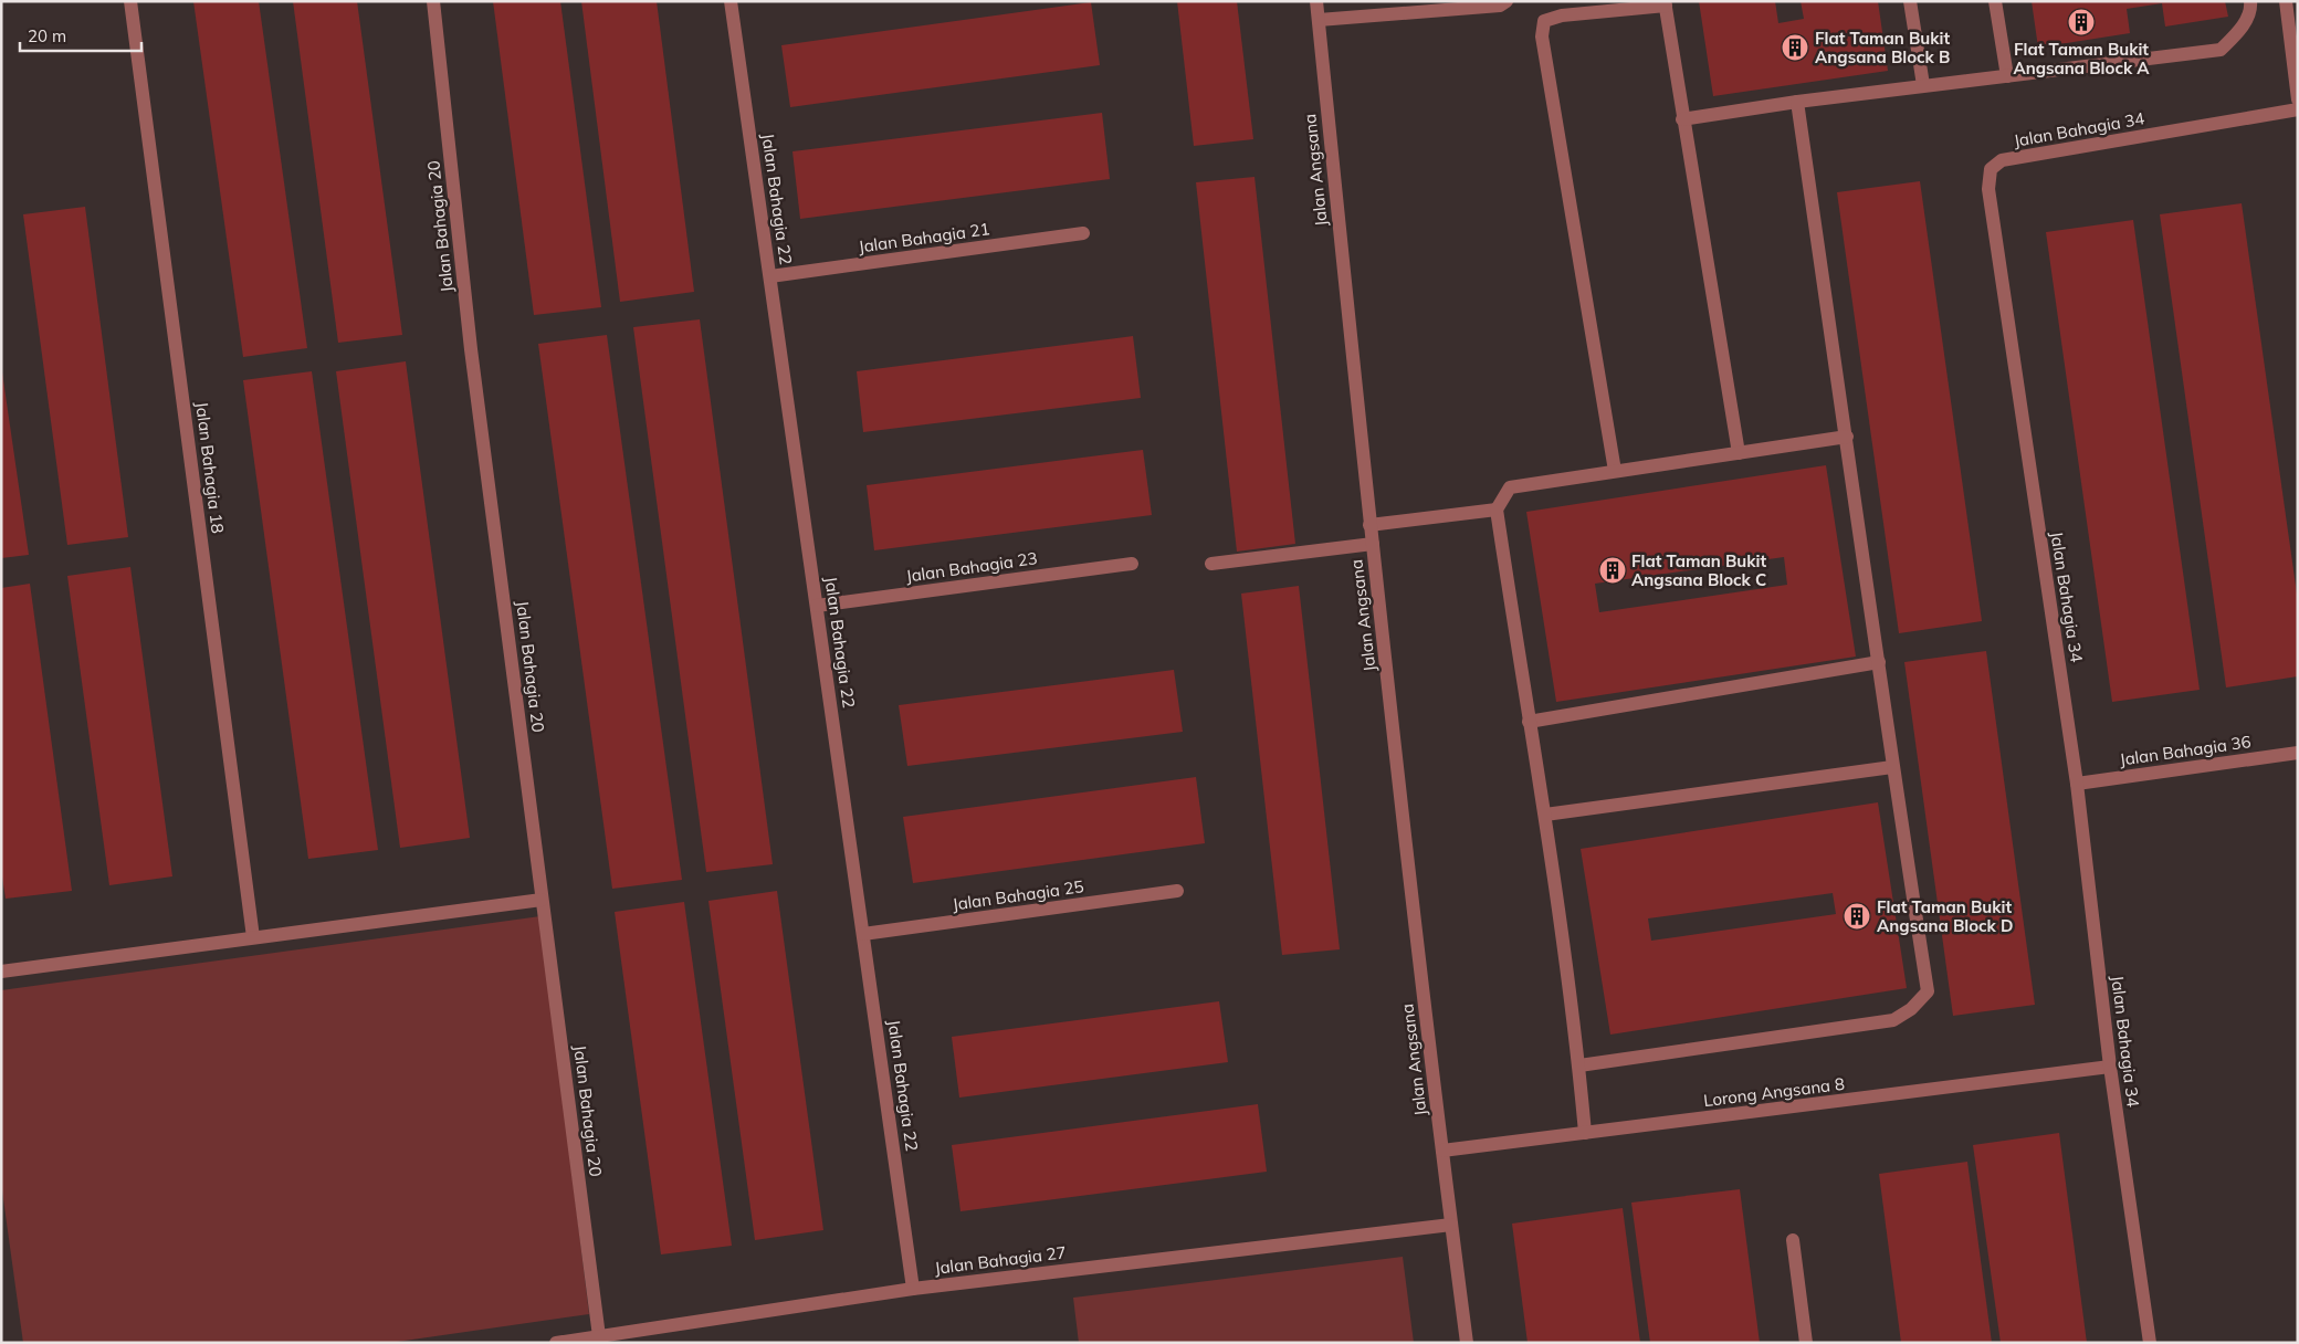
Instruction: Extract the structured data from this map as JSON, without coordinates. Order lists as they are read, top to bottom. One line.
{"streets":{"street":["Jalan Bahagia 34","Jalan Angsana","Jalan Bahagia 22","Jalan Bahagia 20","Jalan Bahagia 21","Jalan Bahagia 18","Jalan Bahagia 23","Jalan Bahagia 36","Jalan Bahagia 25","Lorong Angsana 8","Jalan Bahagia 27"]},"crossings":[["Jalan Bahagia 34","Jalan Bahagia 36"],["Jalan Bahagia 34","Lorong Angsana 8"],["Jalan Angsana","Lorong Angsana 8"],["Jalan Angsana","Jalan Bahagia 27"],["Jalan Bahagia 22","Jalan Bahagia 21"],["Jalan Bahagia 22","Jalan Bahagia 23"],["Jalan Bahagia 22","Jalan Bahagia 25"],["Jalan Bahagia 22","Jalan Bahagia 27"],["Jalan Bahagia 20","Jalan Bahagia 27"]],"places":{"building":["Flat Taman Bukit Angsana Block A","Flat Taman Bukit Angsana Block B","Flat Taman Bukit Angsana Block C","Flat Taman Bukit Angsana Block D"]},"scale_bar":"20 m"}
